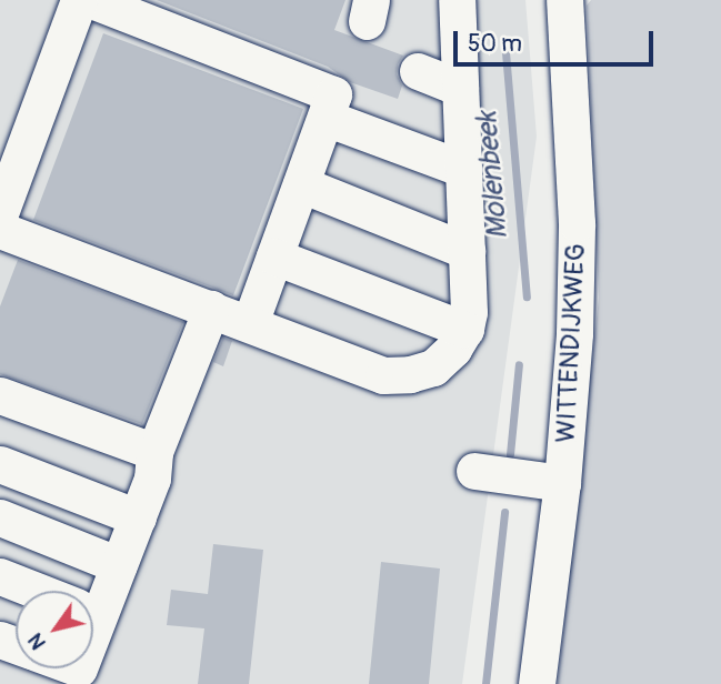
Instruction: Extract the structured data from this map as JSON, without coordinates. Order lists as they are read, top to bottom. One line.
{"streets":{"street":["WITTENDIJKWEG"]},"water":["Molenbeek"],"scale_bar":"50 m","north":"bottom left"}
